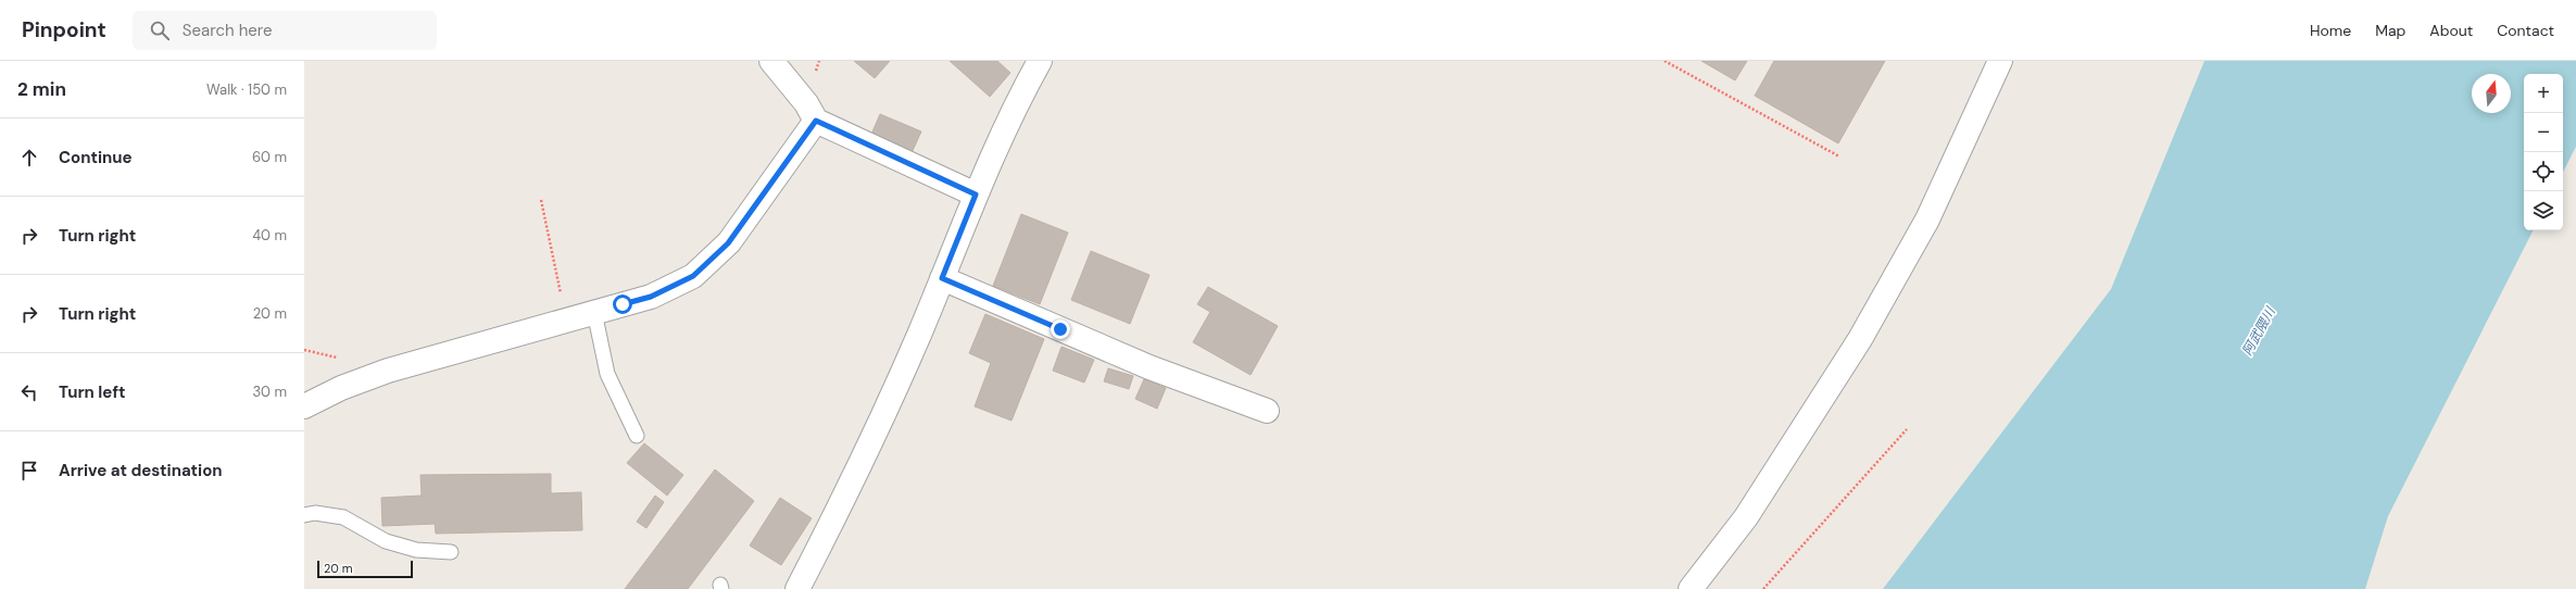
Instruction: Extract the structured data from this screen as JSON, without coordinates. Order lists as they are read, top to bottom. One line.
{"water":["阿武隈川"],"scale_bar":"20 m","north":"top","page":{"header":"Pinpoint","search":"Search here","nav":["Home","Map","About","Contact"],"heading":["2 min","Walk · 150 m"],"map_buttons":["+","−"],"list":[["Continue","60 m"],["Turn right","40 m"],["Turn right","20 m"],["Turn left","30 m"],"Arrive at destination"],"scale":"20 m"}}
